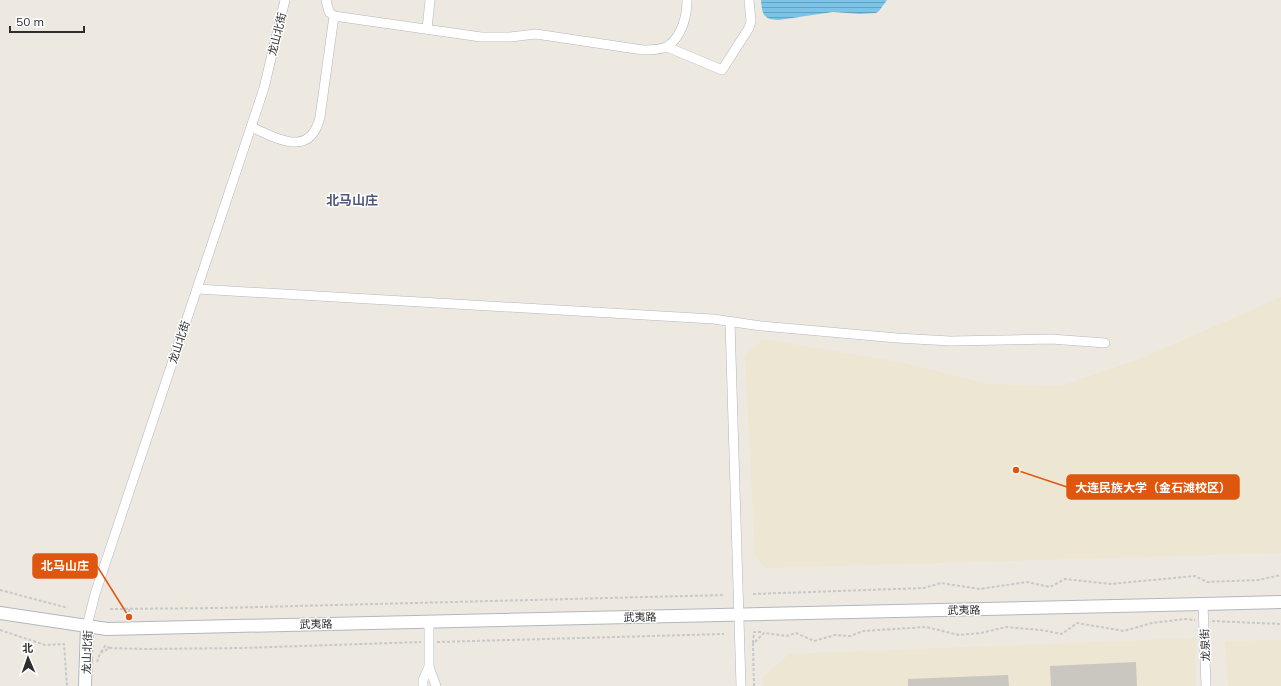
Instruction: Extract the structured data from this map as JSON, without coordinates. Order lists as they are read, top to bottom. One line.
{"streets":{"main road":["龙山北街","武夷路"],"street":["龙泉街"]},"crossings":[["龙山北街","武夷路"],["武夷路","龙泉街"]],"districts":["北马山庄"],"places":["大连民族大学（金石滩校区）","北马山庄"],"scale_bar":"50 m","north":"top"}
